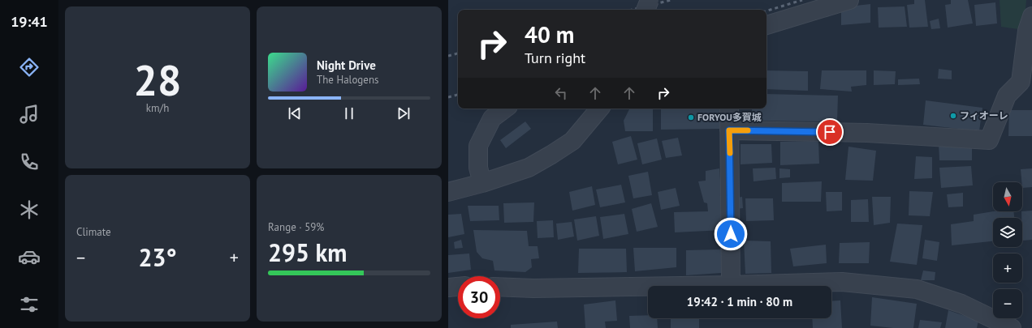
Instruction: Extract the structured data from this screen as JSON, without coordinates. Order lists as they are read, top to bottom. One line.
{"places":["フィオーレ","FORYOU多賀城"],"north":"bottom","page":{"tabs":"19:41","tile":[["28","km/h"],"Climate",["Range · 59%","295 km"]],"turn":["40 m","Turn right"],"song":["Night Drive","The Halogens"],"map_buttons":["+","−"],"heat":["−","23°","+"],"limit":"30","trip":"19:42 · 1 min · 80 m"}}
